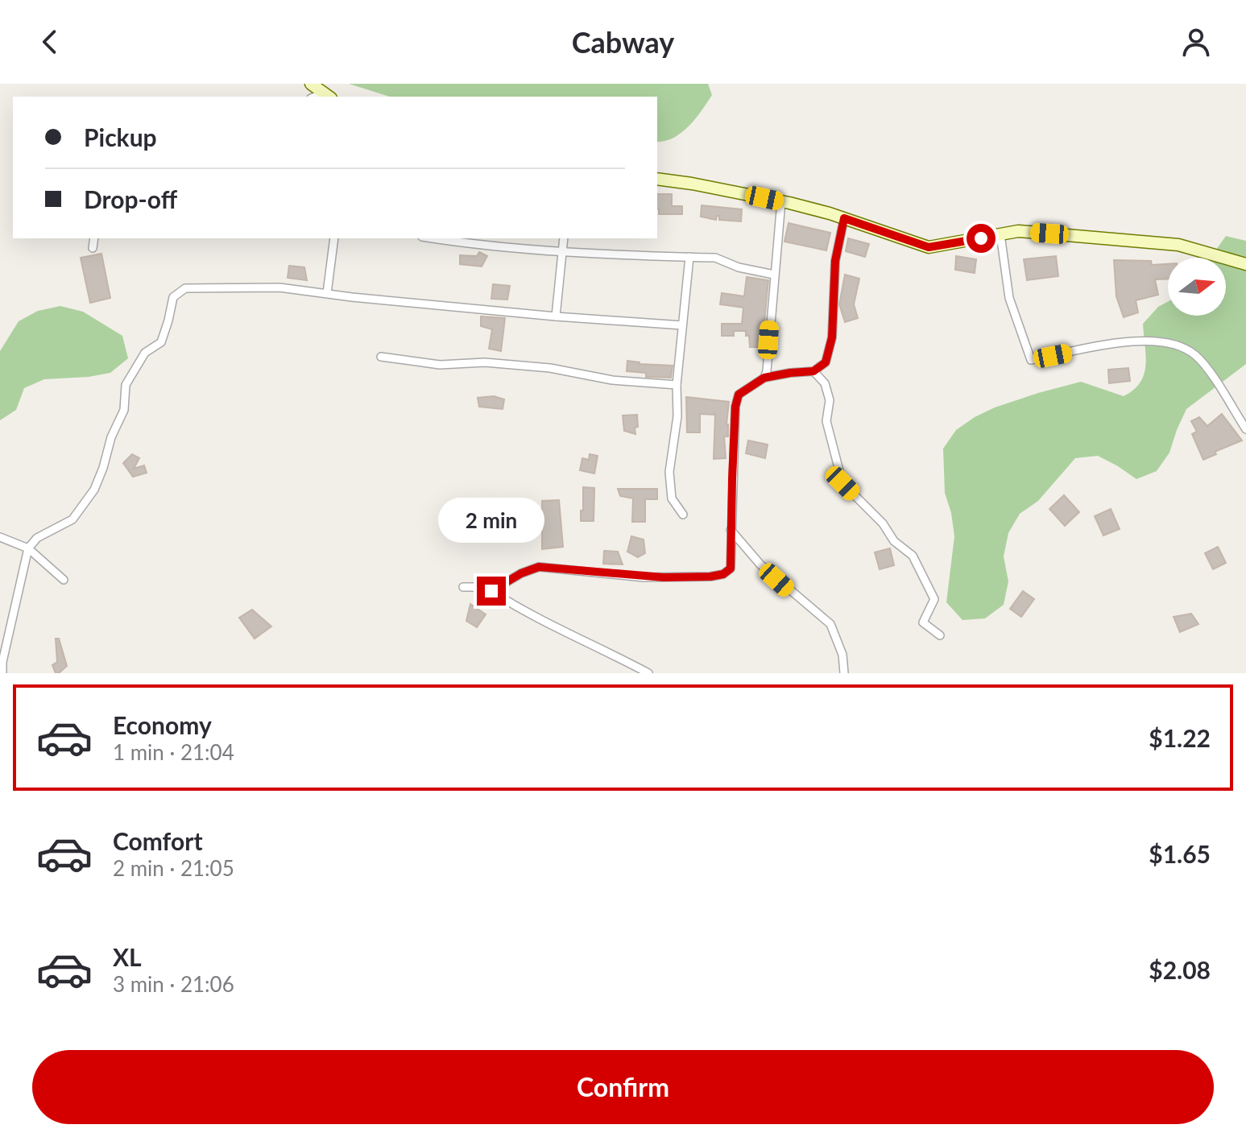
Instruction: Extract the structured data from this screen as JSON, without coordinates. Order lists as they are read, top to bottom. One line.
{"north":"right","page":{"header":"Cabway","banner":["Pickup","Drop-off"],"bubble":"2 min","list":[{"name":"Economy","note":"1 min · 21:04","value":"$1.22"},{"name":"Comfort","note":"2 min · 21:05","value":"$1.65"},{"name":"XL","note":"3 min · 21:06","value":"$2.08"}],"buttons":"Confirm"}}
